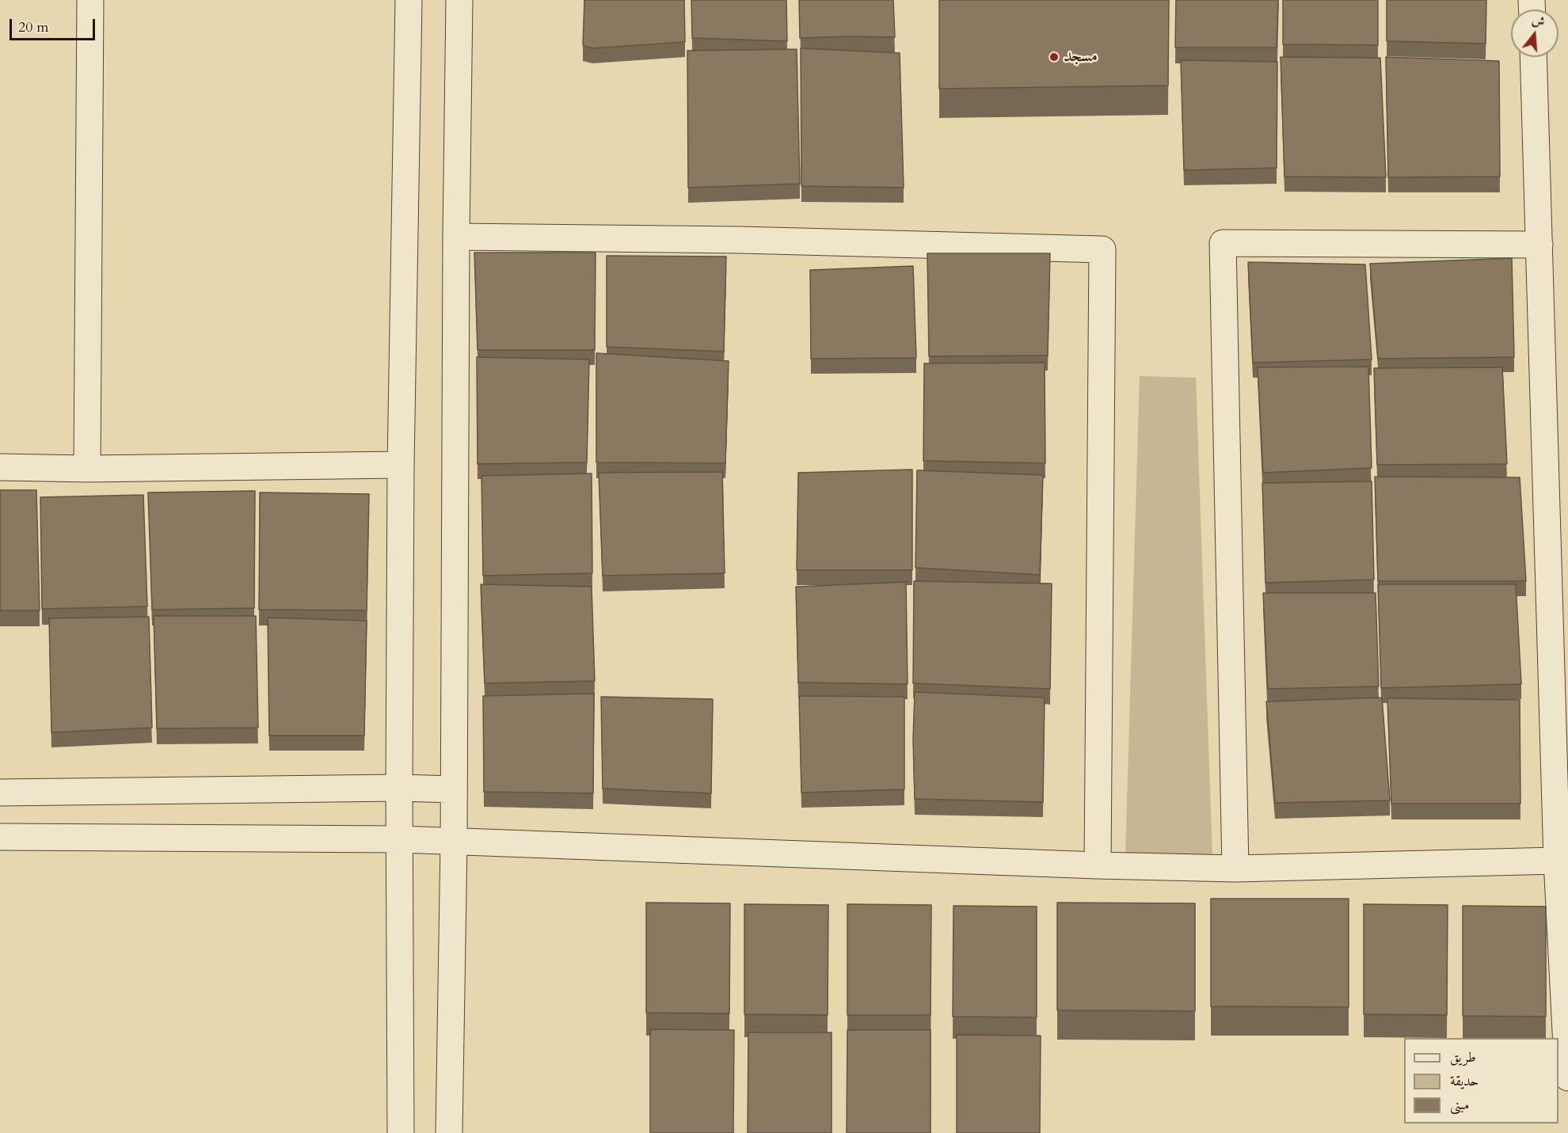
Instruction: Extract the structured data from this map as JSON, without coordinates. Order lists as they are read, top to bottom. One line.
{"places":["مسجد"],"legend":["طريق","حديقة","مبنى"],"scale_bar":"20 m","north":"top"}
